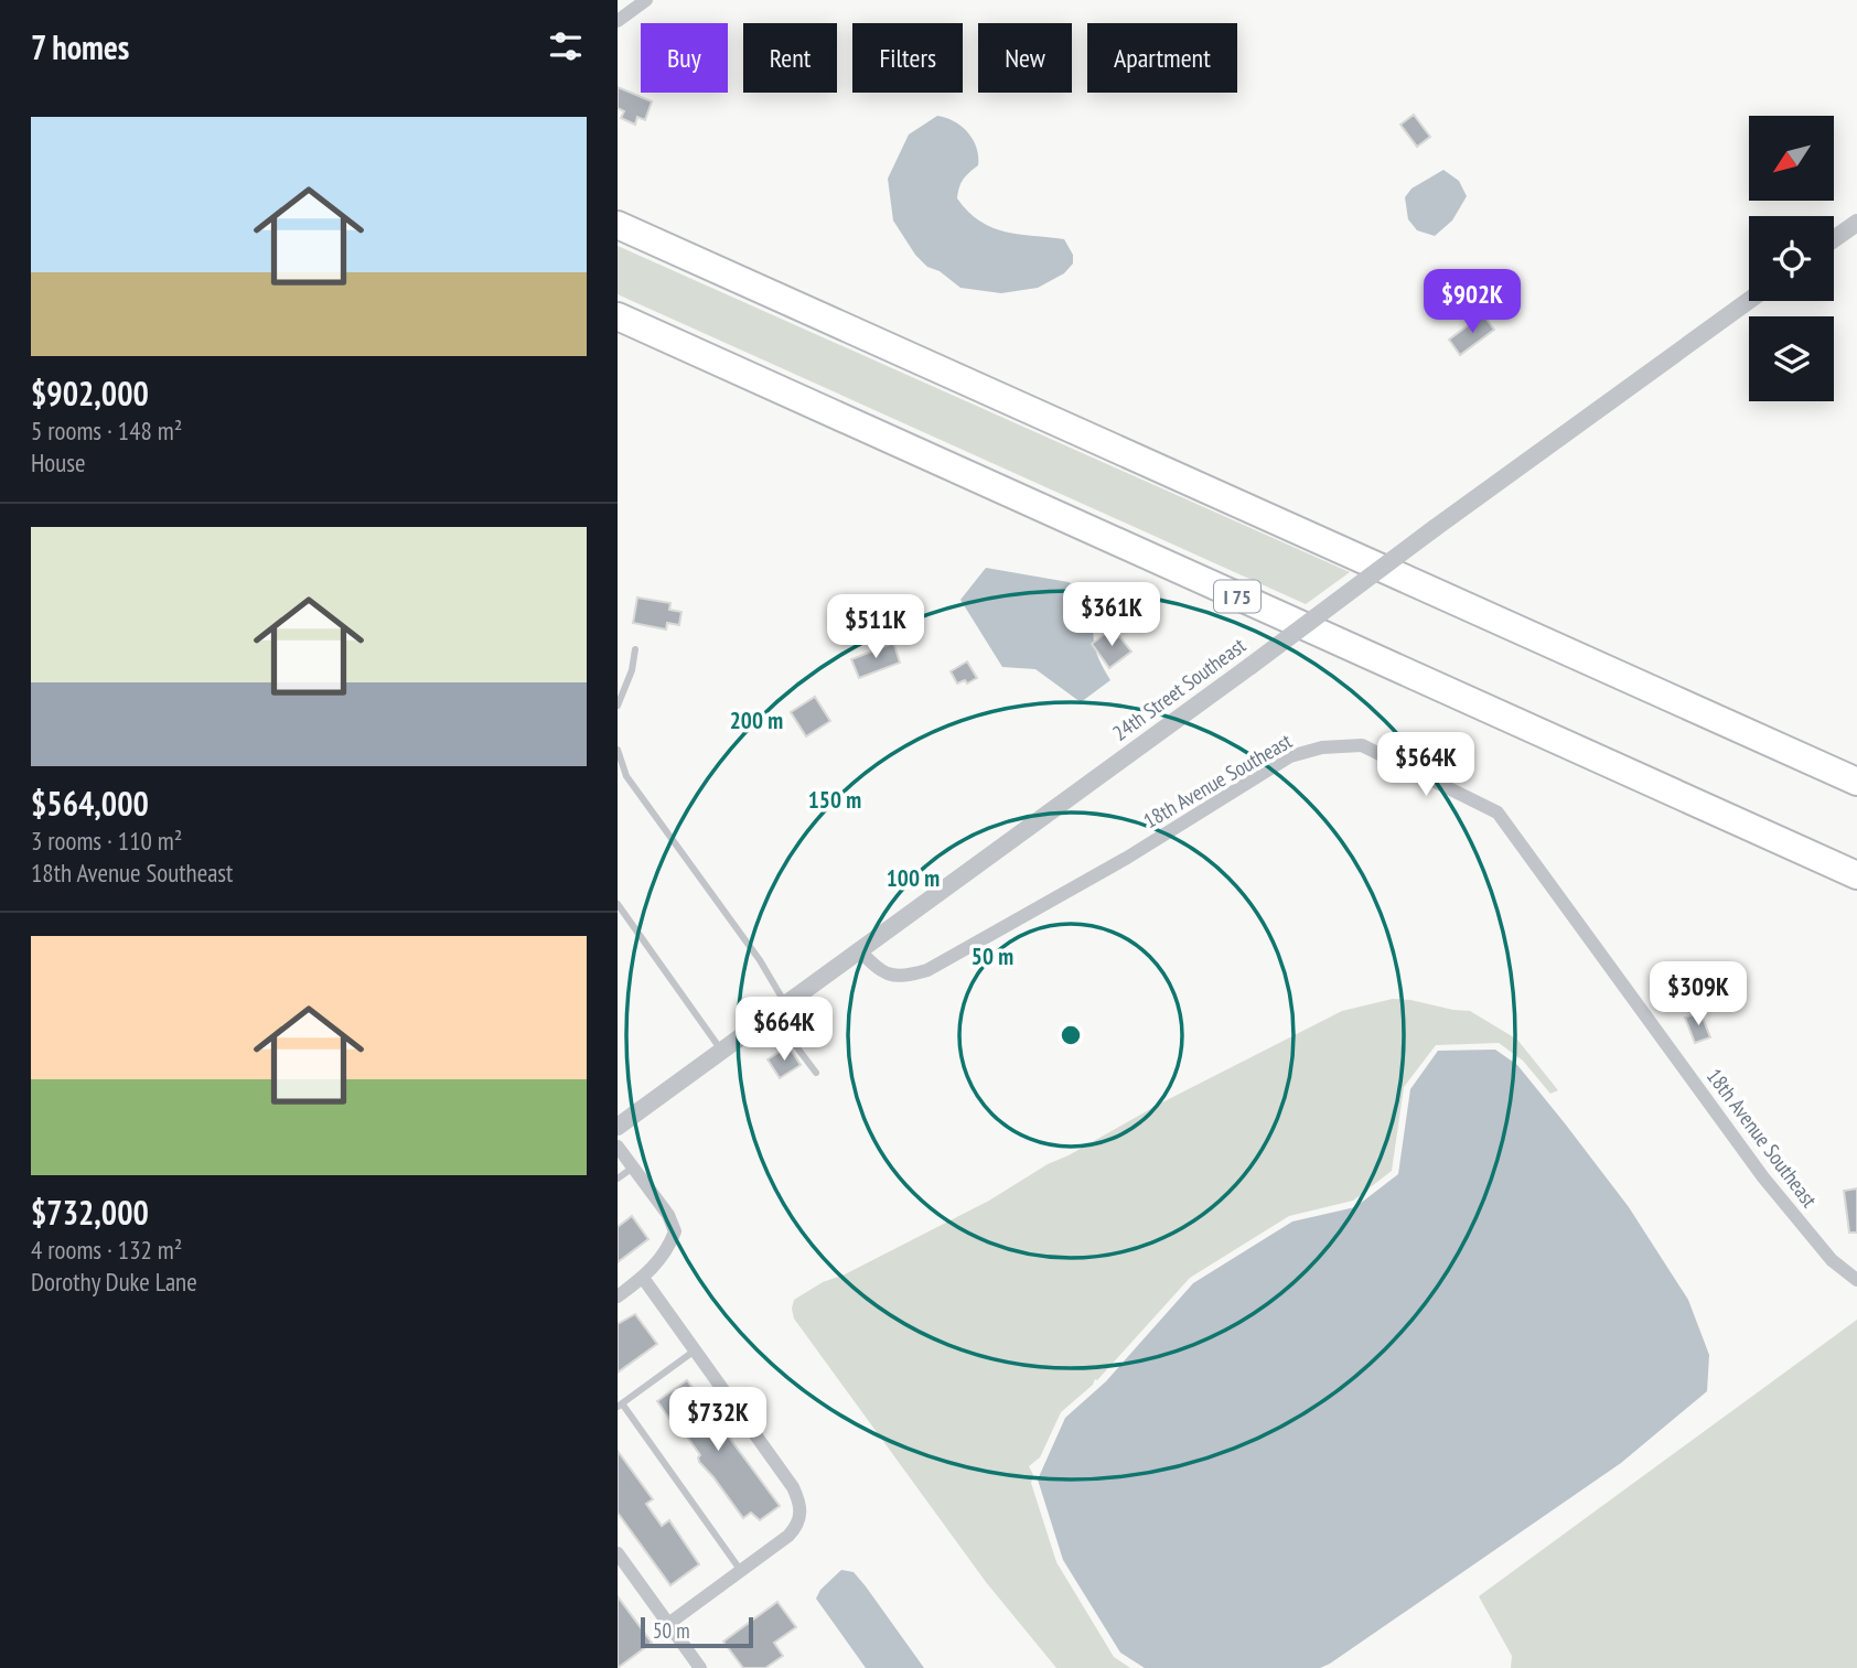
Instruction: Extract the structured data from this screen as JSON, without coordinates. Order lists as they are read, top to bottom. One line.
{"streets":{"highway":["I 75"],"street":["24th Street Southeast","18th Avenue Southeast"]},"crossings":[["24th Street Southeast","18th Avenue Southeast"]],"scale_bar":"50 m","north":"bottom left","page":{"heading":"7 homes","chip":["Buy","Rent","Filters","New","Apartment"],"list":[{"name":"$902,000","note":"5 rooms · 148 m² · House"},{"name":"$564,000","note":"3 rooms · 110 m² · 18th Avenue Southeast"},{"name":"$732,000","note":"4 rooms · 132 m² · Dorothy Duke Lane"}],"price":["$902K","$361K","$511K","$564K","$309K","$664K","$732K"],"scale":"50 m"},"rings":["200 m","150 m","100 m","50 m"]}
